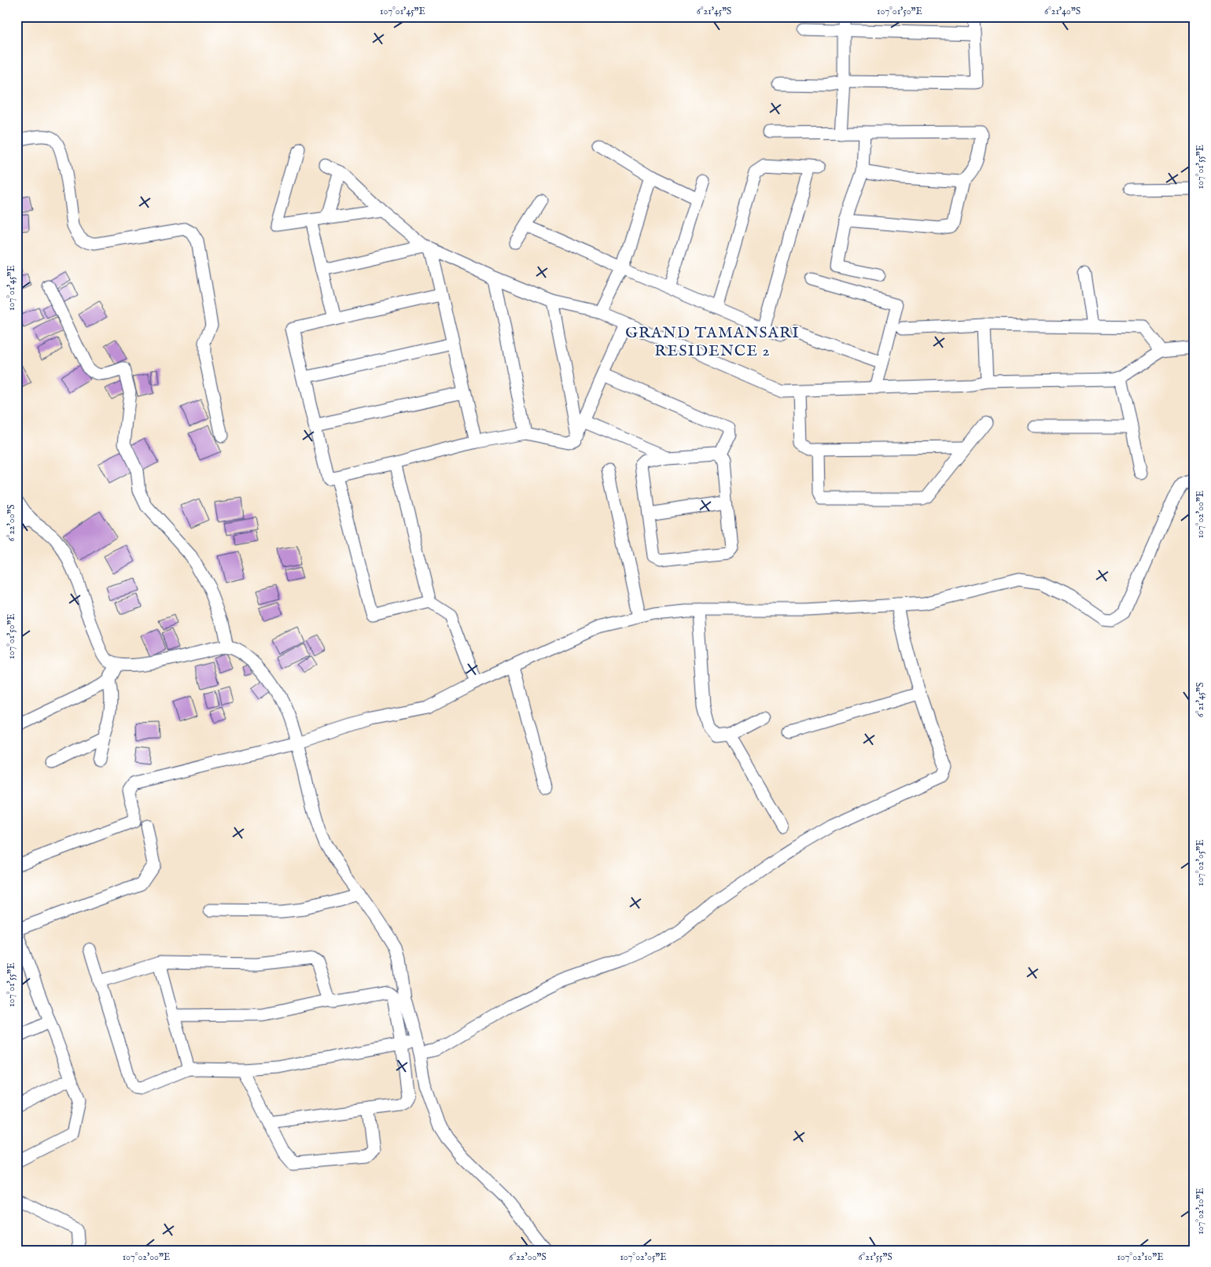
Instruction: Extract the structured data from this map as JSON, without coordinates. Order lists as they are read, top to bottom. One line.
{"districts":["GRAND TAMANSARI RESIDENCE 2"],"coordinates":["107°01'45\"E","6°21'45\"S","107°01'50\"E","6°21'40\"S","107°01'55\"E","107°02'00\"E","6°22'00\"S","107°02'05\"E","107°02'10\"E","6°21'55\"S"]}
